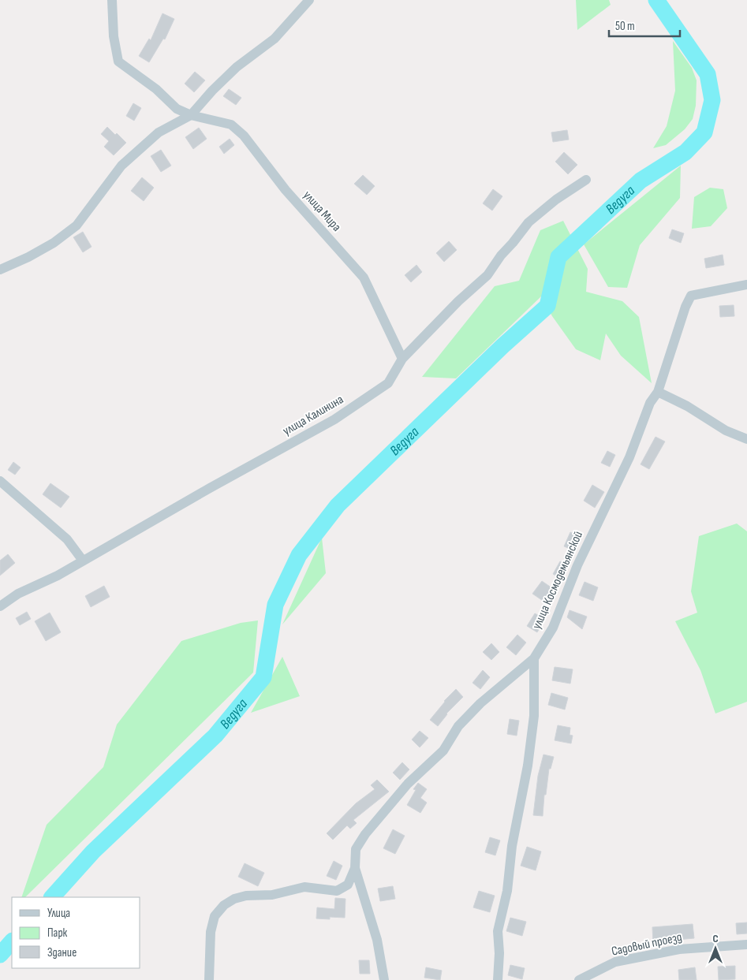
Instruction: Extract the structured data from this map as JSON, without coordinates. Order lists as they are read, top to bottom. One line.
{"streets":{"street":["улица Мира","улица Калинина","улица Космодемьянской","Садовый проезд"]},"crossings":[["улица Мира","улица Калинина"]],"water":["Ведуга"],"legend":["Улица","Парк","Здание"],"scale_bar":"50 m","north":"top"}
